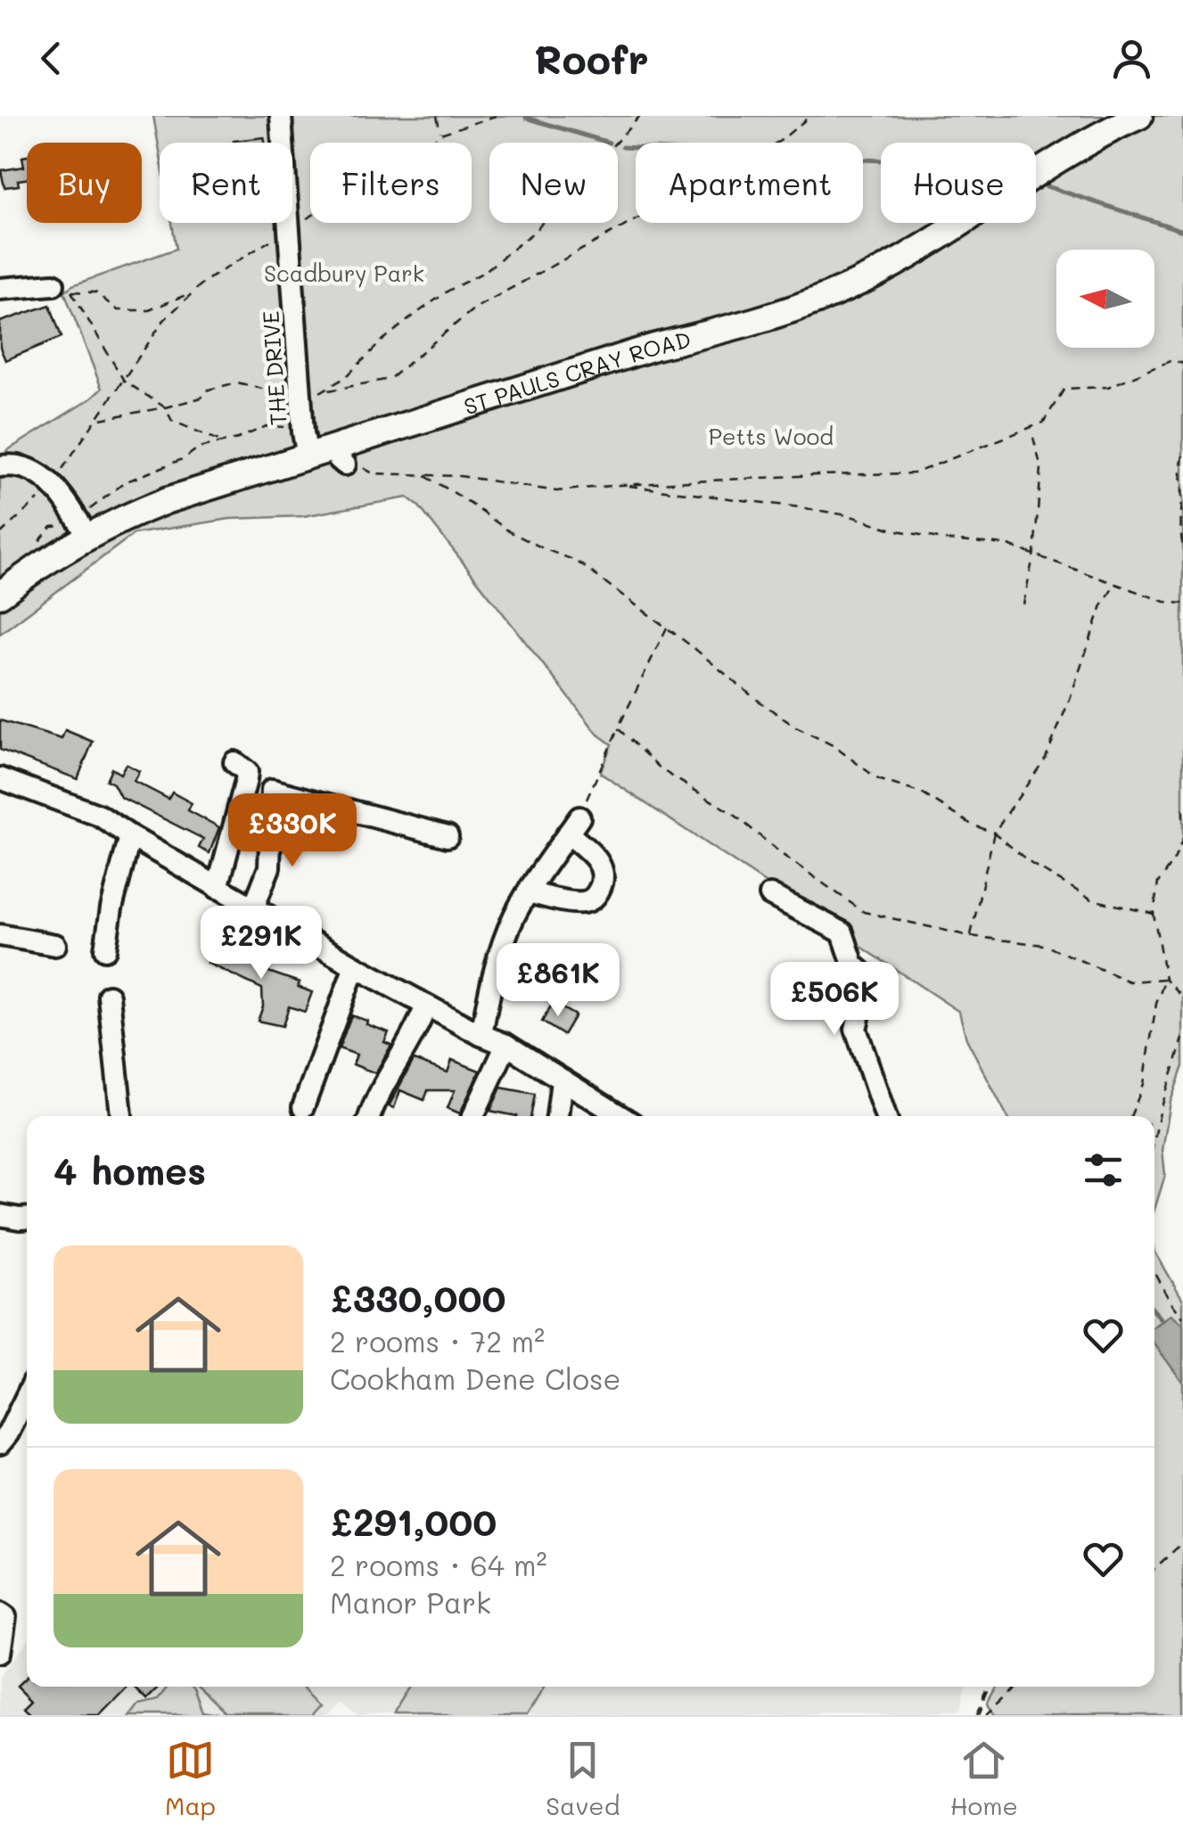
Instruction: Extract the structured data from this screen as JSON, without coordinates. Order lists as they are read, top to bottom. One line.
{"streets":{"main road":["ST PAULS CRAY ROAD"],"street":["THE DRIVE"]},"crossings":[["THE DRIVE","ST PAULS CRAY ROAD"]],"parks":["Scadbury Park","Petts Wood"],"north":"left","page":{"header":"Roofr","chip":["Buy","Rent","Filters","New","Apartment","House"],"price":["£330K","£291K","£861K","£506K"],"heading":"4 homes","list":[{"name":"£330,000","note":"2 rooms · 72 m² · Cookham Dene Close"},{"name":"£291,000","note":"2 rooms · 64 m² · Manor Park"}],"tabs":["Map","Saved","Home"]}}
